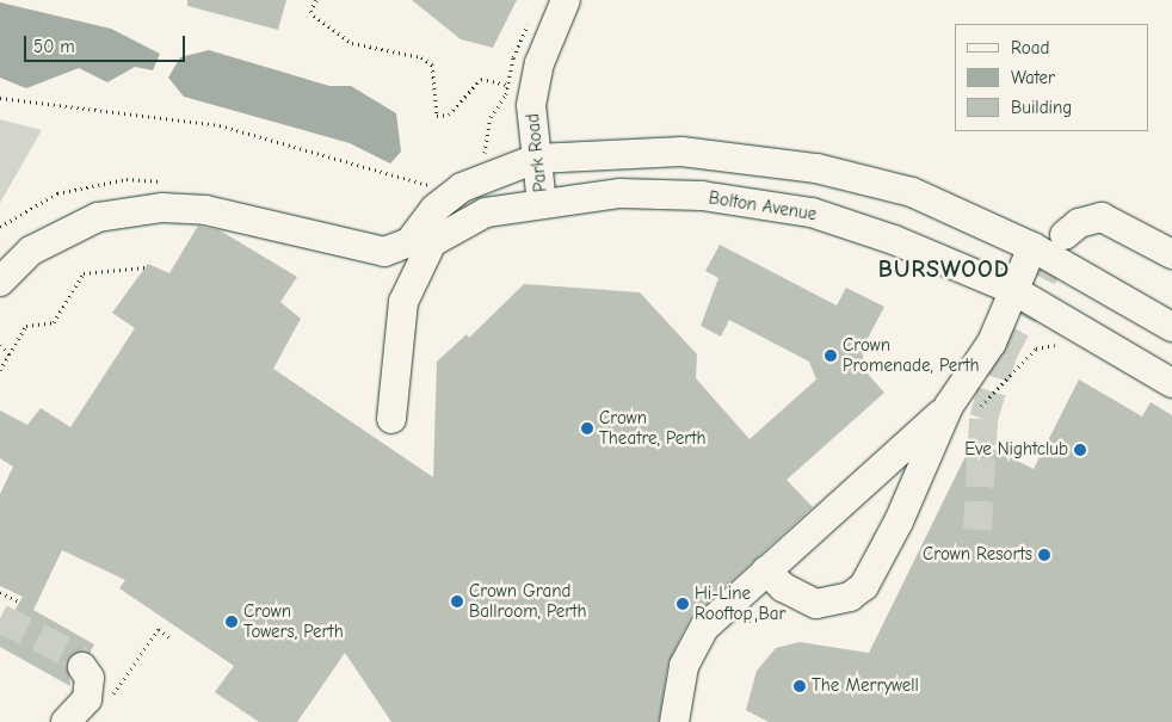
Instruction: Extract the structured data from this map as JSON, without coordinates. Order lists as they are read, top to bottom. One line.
{"streets":{"street":["Park Road","Bolton Avenue"]},"crossings":[["Park Road","Bolton Avenue"]],"districts":["BURSWOOD"],"places":["Crown Promenade, Perth","Crown Theatre, Perth","Eve Nightclub","Crown Resorts","Crown Grand Ballroom, Perth","Hi-Line Rooftop Bar","Crown Towers, Perth","The Merrywell"],"legend":["Road","Water","Building"],"scale_bar":"50 m"}
